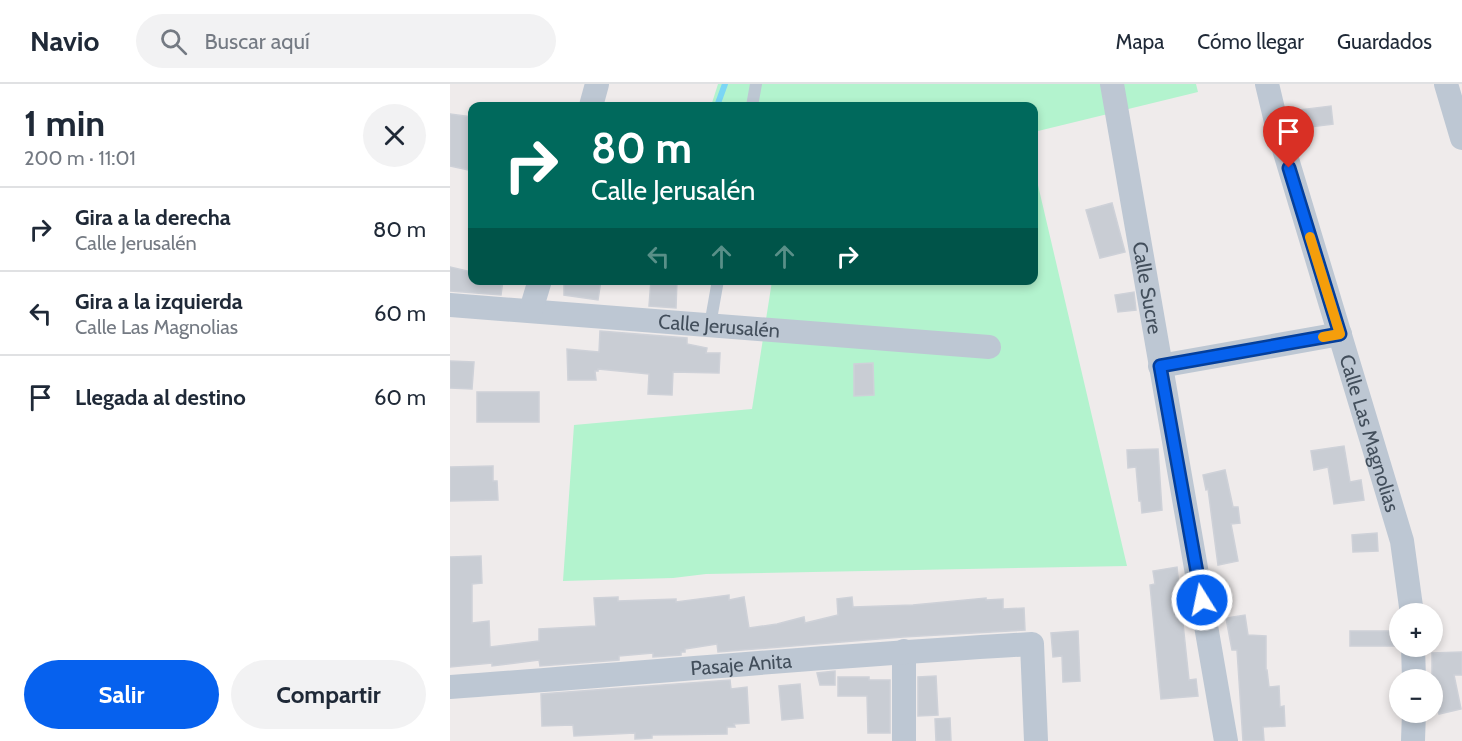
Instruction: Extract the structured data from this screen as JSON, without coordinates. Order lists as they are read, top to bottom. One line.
{"streets":{"street":["Calle Sucre","Calle Jerusalén","Calle Las Magnolias","Pasaje Anita"]},"page":{"header":"Navio","search":"Buscar aquí","nav":["Mapa","Cómo llegar","Guardados"],"heading":["1 min","200 m · 11:01"],"turn":["80 m","Calle Jerusalén"],"list":[{"name":"Gira a la derecha","note":"Calle Jerusalén","value":"80 m"},{"name":"Gira a la izquierda","note":"Calle Las Magnolias","value":"60 m"},{"name":"Llegada al destino","value":"60 m"}],"map_buttons":["+","−"],"buttons":["Salir","Compartir"]}}
